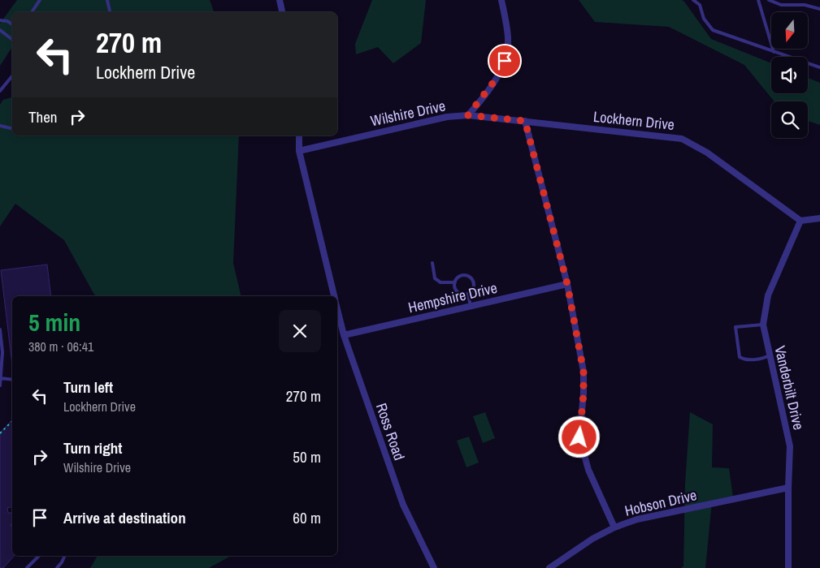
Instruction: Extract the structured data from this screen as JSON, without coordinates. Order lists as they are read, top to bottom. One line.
{"streets":{"street":["Wilshire Drive","Lockhern Drive","Hempshire Drive","Vanderbilt Drive","Ross Road","Hobson Drive"]},"crossings":[["Wilshire Drive","Lockhern Drive"],["Wilshire Drive","Ross Road"],["Lockhern Drive","Vanderbilt Drive"],["Hempshire Drive","Ross Road"],["Vanderbilt Drive","Hobson Drive"]],"north":"bottom","page":{"turn":["270 m","Lockhern Drive"],"then":"Then","heading":["5 min","380 m · 06:41"],"list":[{"name":"Turn left","note":"Lockhern Drive","value":"270 m"},{"name":"Turn right","note":"Wilshire Drive","value":"50 m"},{"name":"Arrive at destination","value":"60 m"}]}}
